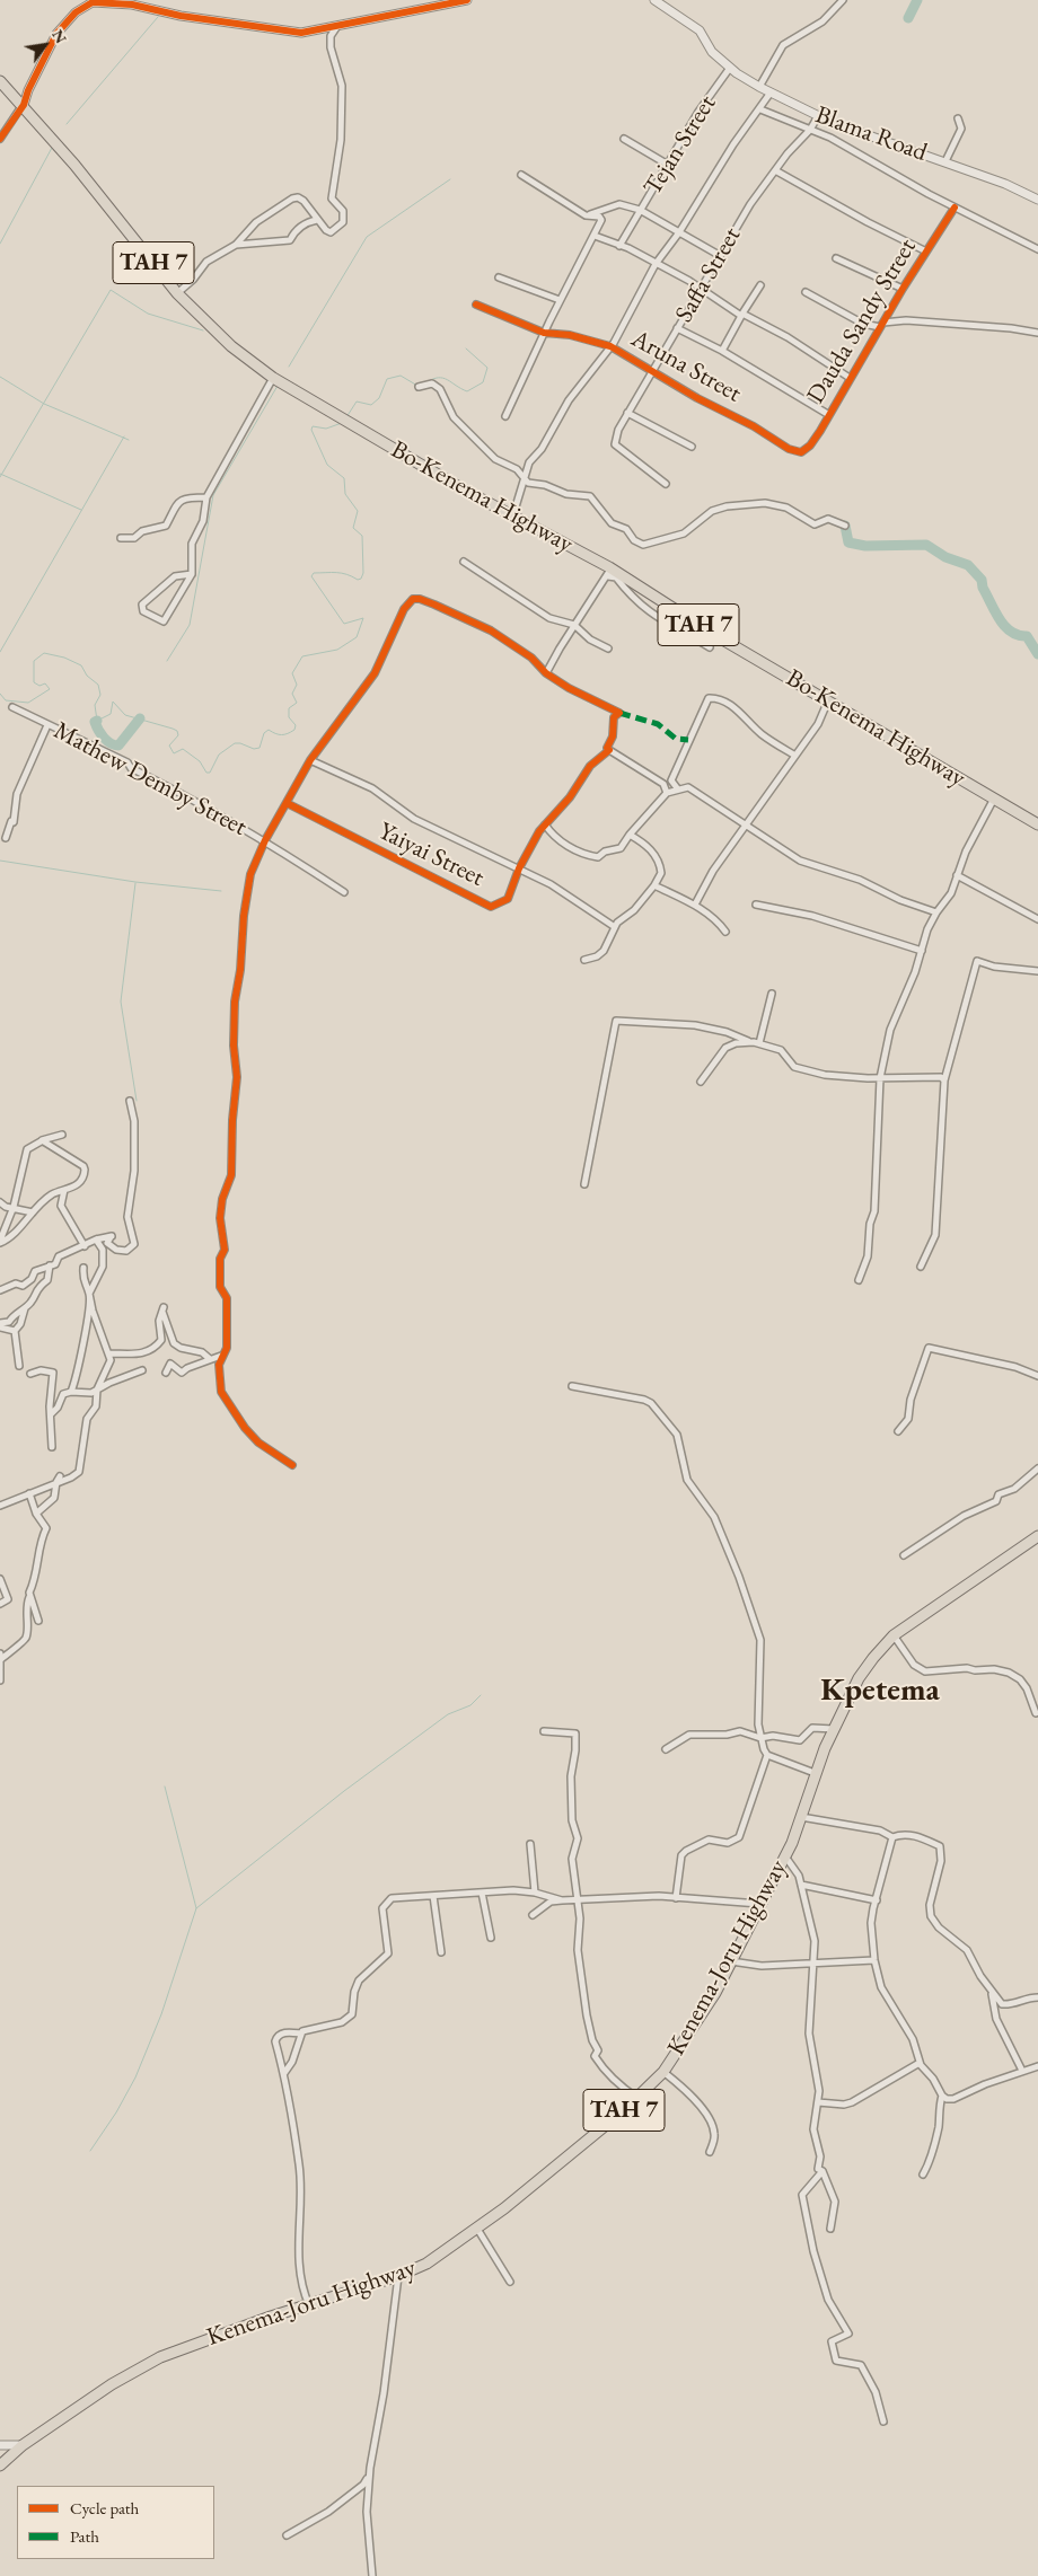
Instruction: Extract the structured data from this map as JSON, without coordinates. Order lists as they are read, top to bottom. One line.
{"streets":{"highway":["TAH 7","Bo-Kenema Highway","Kenema-Joru Highway"],"street":["Blama Road","Tejan Street","Saffa Street","Dauda Sandy Street","Aruna Street","Mathew Demby Street","Yaiyai Street"]},"crossings":[["Blama Road","Tejan Street"],["Blama Road","Saffa Street"],["Saffa Street","Aruna Street"],["Dauda Sandy Street","Aruna Street"]],"districts":["Kpetema"],"legend":["Cycle path","Path"],"north":"top right"}
